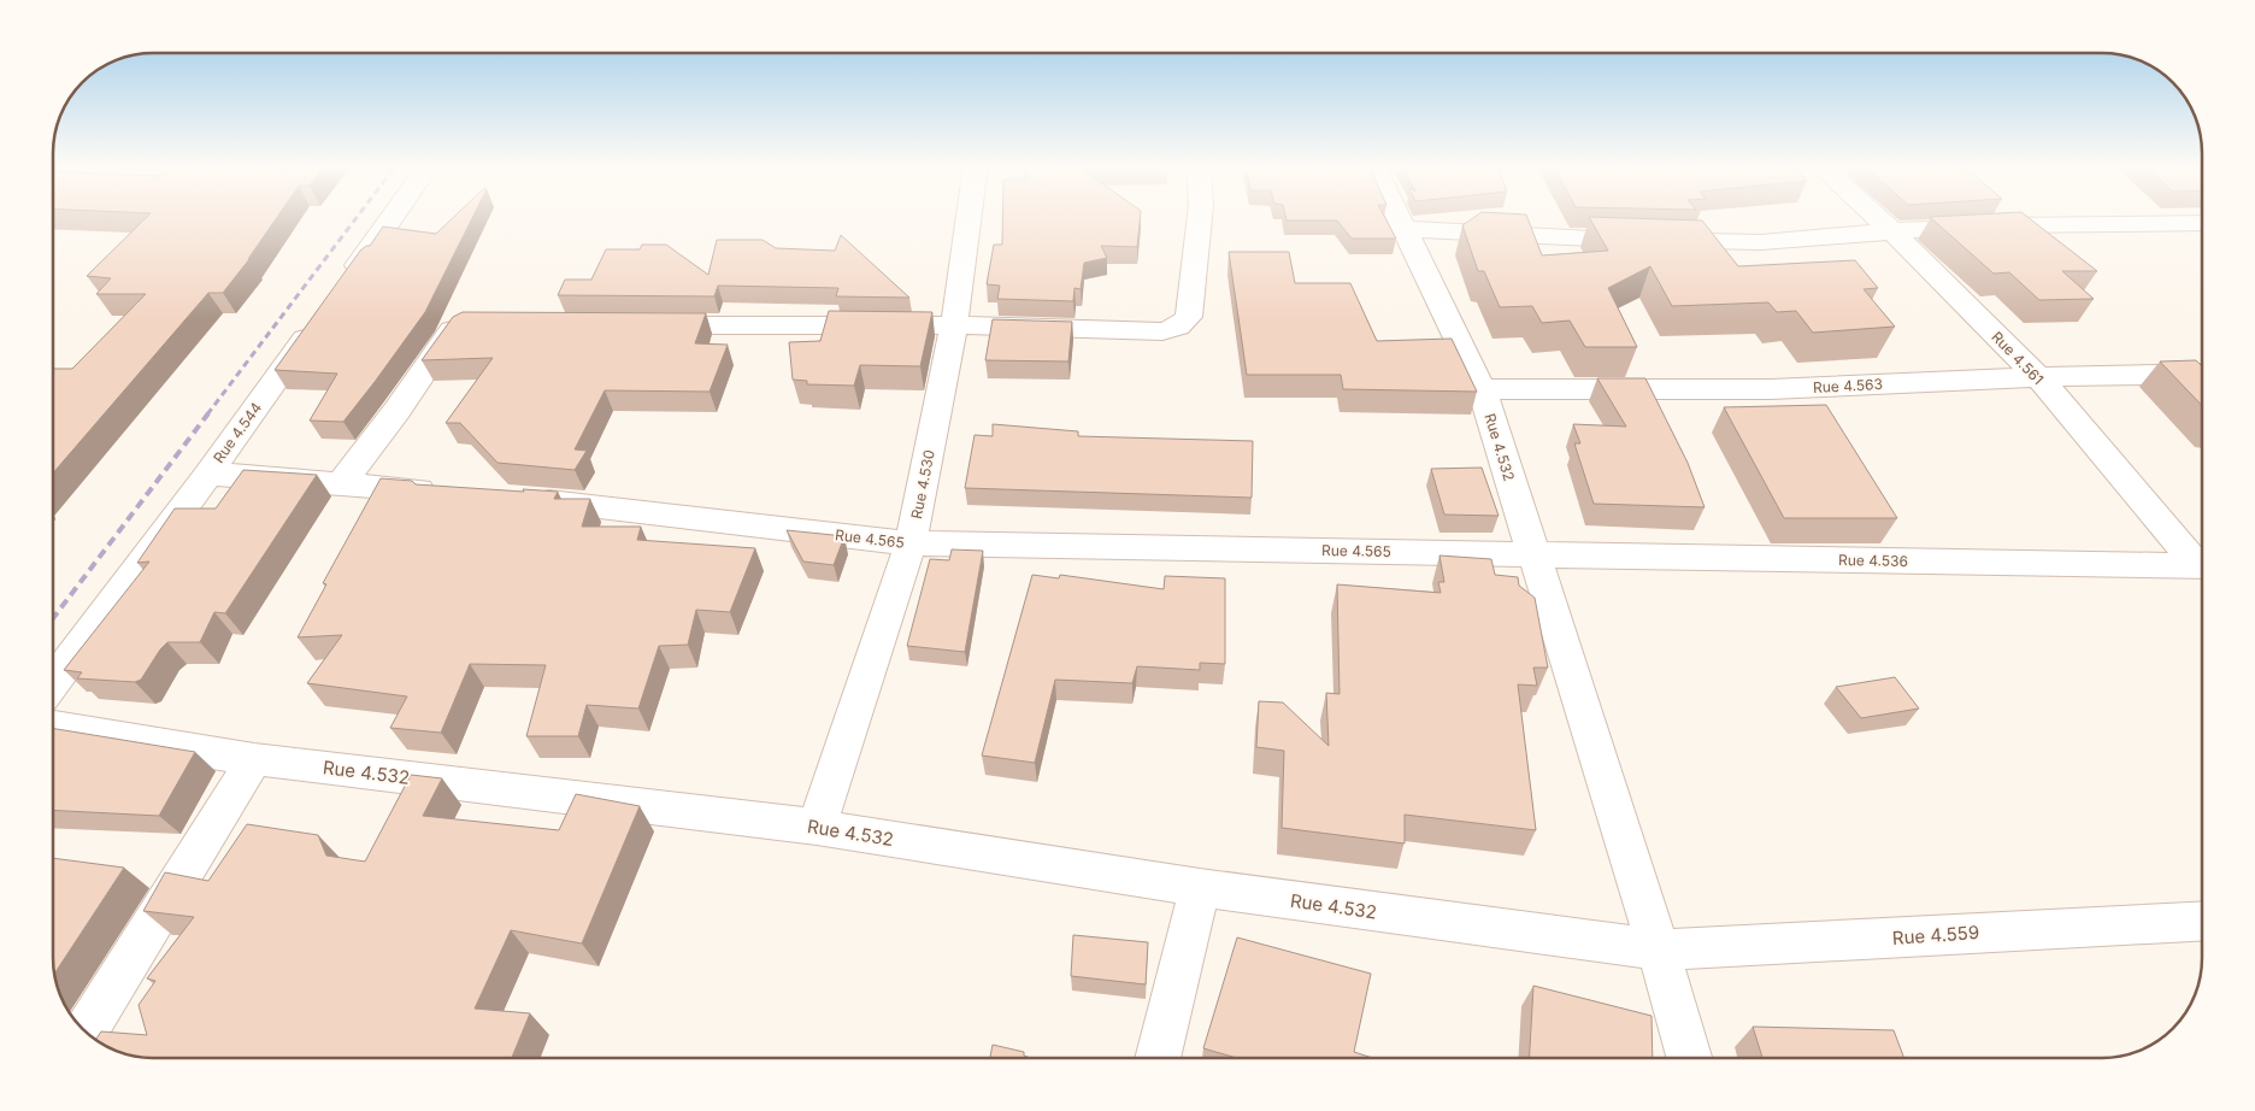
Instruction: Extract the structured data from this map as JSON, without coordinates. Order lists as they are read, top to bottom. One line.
{"streets":{"street":["Rue 4.561","Rue 4.563","Rue 4.544","Rue 4.532","Rue 4.530","Rue 4.565","Rue 4.536","Rue 4.559"]},"crossings":[["Rue 4.561","Rue 4.563"],["Rue 4.563","Rue 4.532"],["Rue 4.532","Rue 4.530"],["Rue 4.532","Rue 4.565"],["Rue 4.532","Rue 4.536"],["Rue 4.532","Rue 4.559"],["Rue 4.530","Rue 4.565"],["Rue 4.565","Rue 4.536"]]}
